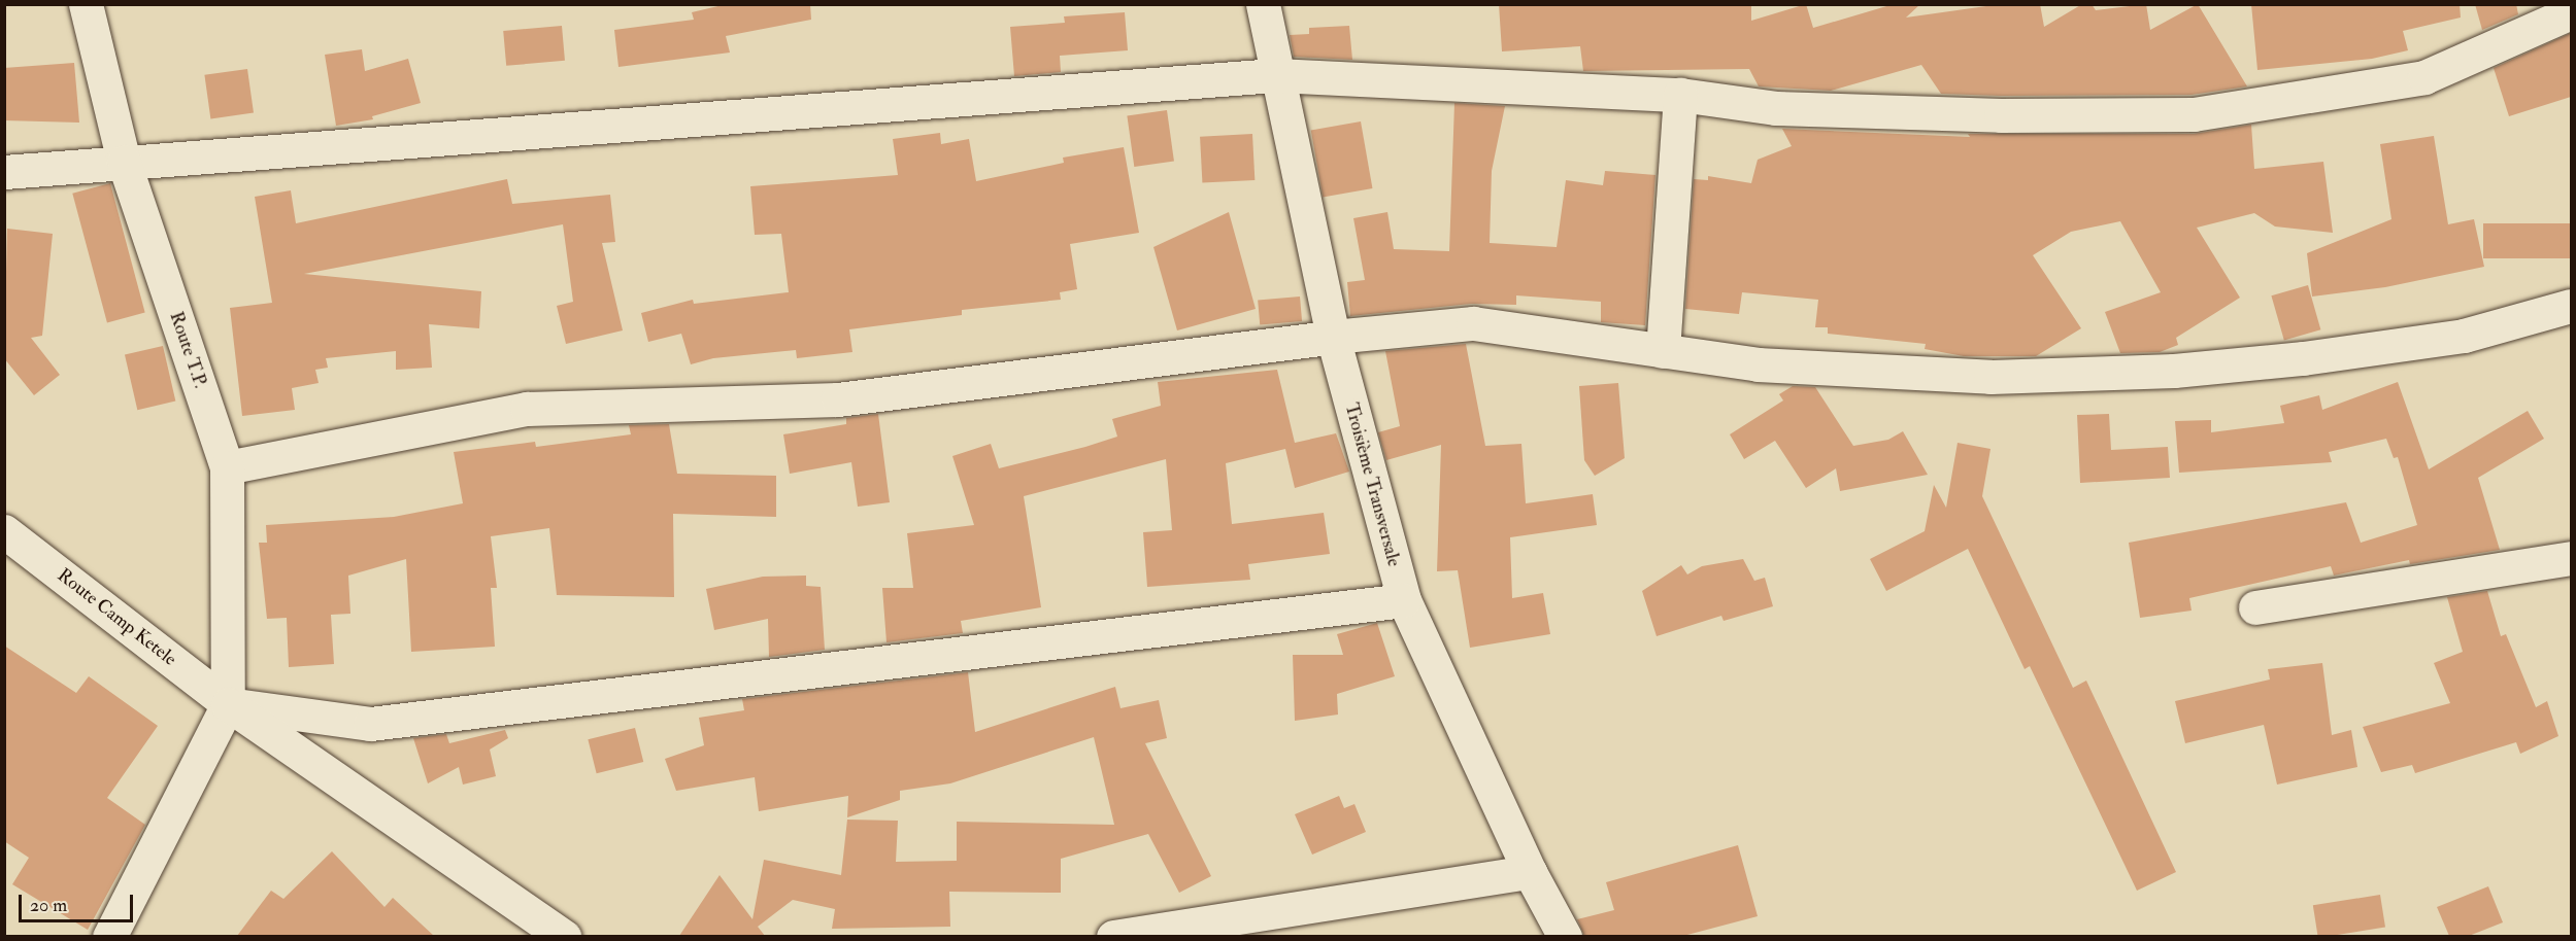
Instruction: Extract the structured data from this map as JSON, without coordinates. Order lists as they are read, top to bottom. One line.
{"streets":{"street":["Route T.P.","Troisième Transversale","Route Camp Ketele"]},"crossings":[["Route T.P.","Route Camp Ketele"]],"scale_bar":"20 m"}
